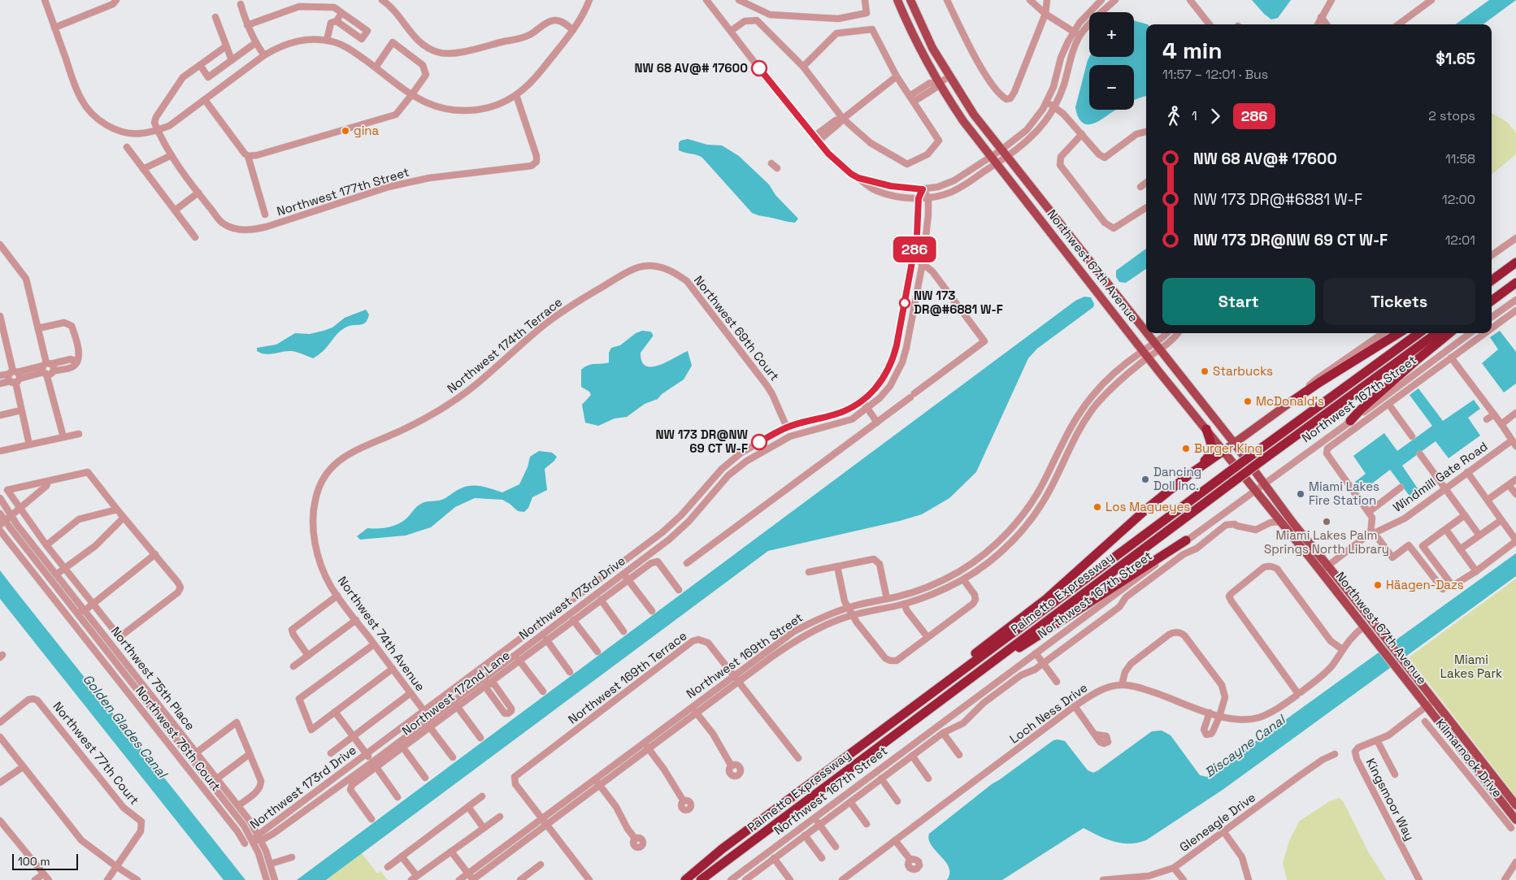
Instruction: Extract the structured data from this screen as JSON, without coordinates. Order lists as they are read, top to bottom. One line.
{"streets":{"highway":["Palmetto Expressway"],"main road":["Northwest 67th Avenue"],"street":["Northwest 177th Street","Northwest 69th Court","Northwest 174th Terrace","Northwest 167th Street","Windmill Gate Road","Northwest 173rd Drive","Northwest 74th Avenue","Northwest 169th Street","Northwest 169th Terrace","Northwest 75th Place","Northwest 172nd Lane","Loch Ness Drive","Northwest 76th Court","Northwest 77th Court","Kilmarnock Drive","Kingsmoor Way","Gleneagle Drive"]},"crossings":[["Northwest 67th Avenue","Northwest 167th Street"],["Northwest 67th Avenue","Windmill Gate Road"],["Northwest 67th Avenue","Northwest 169th Street"],["Northwest 67th Avenue","Loch Ness Drive"],["Northwest 67th Avenue","Kingsmoor Way"],["Northwest 69th Court","Northwest 174th Terrace"],["Northwest 69th Court","Northwest 173rd Drive"],["Northwest 174th Terrace","Northwest 74th Avenue"],["Northwest 173rd Drive","Northwest 74th Avenue"],["Northwest 173rd Drive","Northwest 75th Place"],["Northwest 173rd Drive","Northwest 172nd Lane"],["Northwest 169th Street","Northwest 169th Terrace"]],"water":["Golden Glades Canal","Biscayne Canal"],"parks":["Miami Lakes Park"],"places":["NW 68 AV@# 17600","gina","NW 173 DR@#6881 W-F","Starbucks","McDonald's","NW 173 DR@NW 69 CT W-F","Burger King","Dancing Doll Inc.","Miami Lakes Fire Station","Los Magueyes","Miami Lakes Palm Springs North Library","Häagen-Dazs"],"lines":["bus line 286"],"scale_bar":"100 m","page":{"on_map":"286","map_buttons":["+","−"],"heading":["4 min","11:57 – 12:01 · Bus","$1.65"],"legs":["1","286","2 stops"],"list":[{"name":"NW 68 AV@# 17600","value":"11:58"},{"name":"NW 173 DR@#6881 W-F","value":"12:00"},{"name":"NW 173 DR@NW 69 CT W-F","value":"12:01"}],"buttons":["Start","Tickets"],"scale":"100 m"}}
